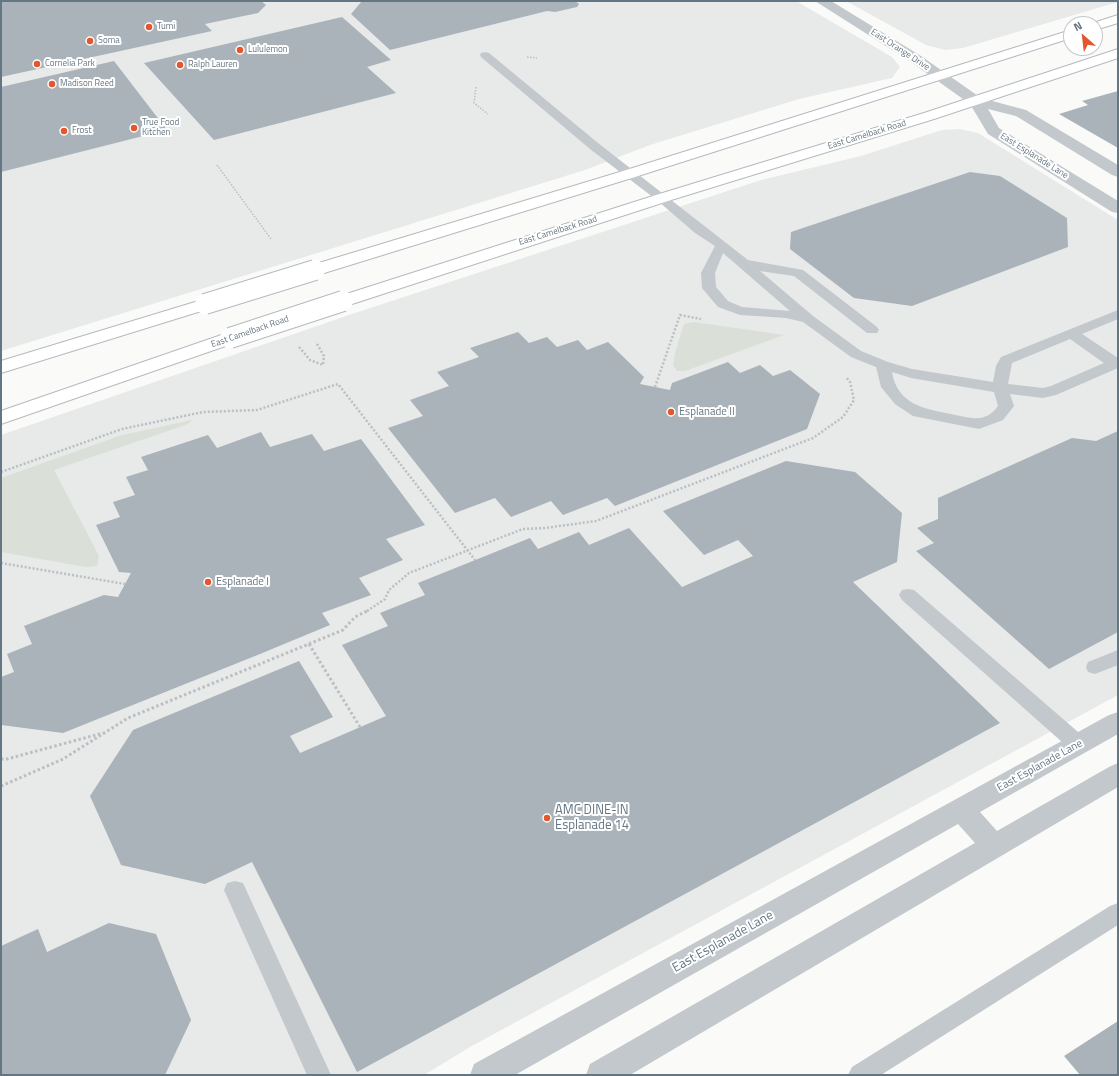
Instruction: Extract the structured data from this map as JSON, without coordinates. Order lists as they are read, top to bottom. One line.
{"streets":{"main road":["East Camelback Road"],"street":["East Orange Drive","East Esplanade Lane"]},"crossings":[["East Orange Drive","East Camelback Road"],["East Orange Drive","East Esplanade Lane"],["East Camelback Road","East Esplanade Lane"]],"places":["Tumi","Soma","Lululemon","Cornelia Park","Ralph Lauren","Madison Reed","True Food Kitchen","Frost","Esplanade II","Esplanade I","AMC DINE-IN Esplanade 14"],"north":"top left"}
